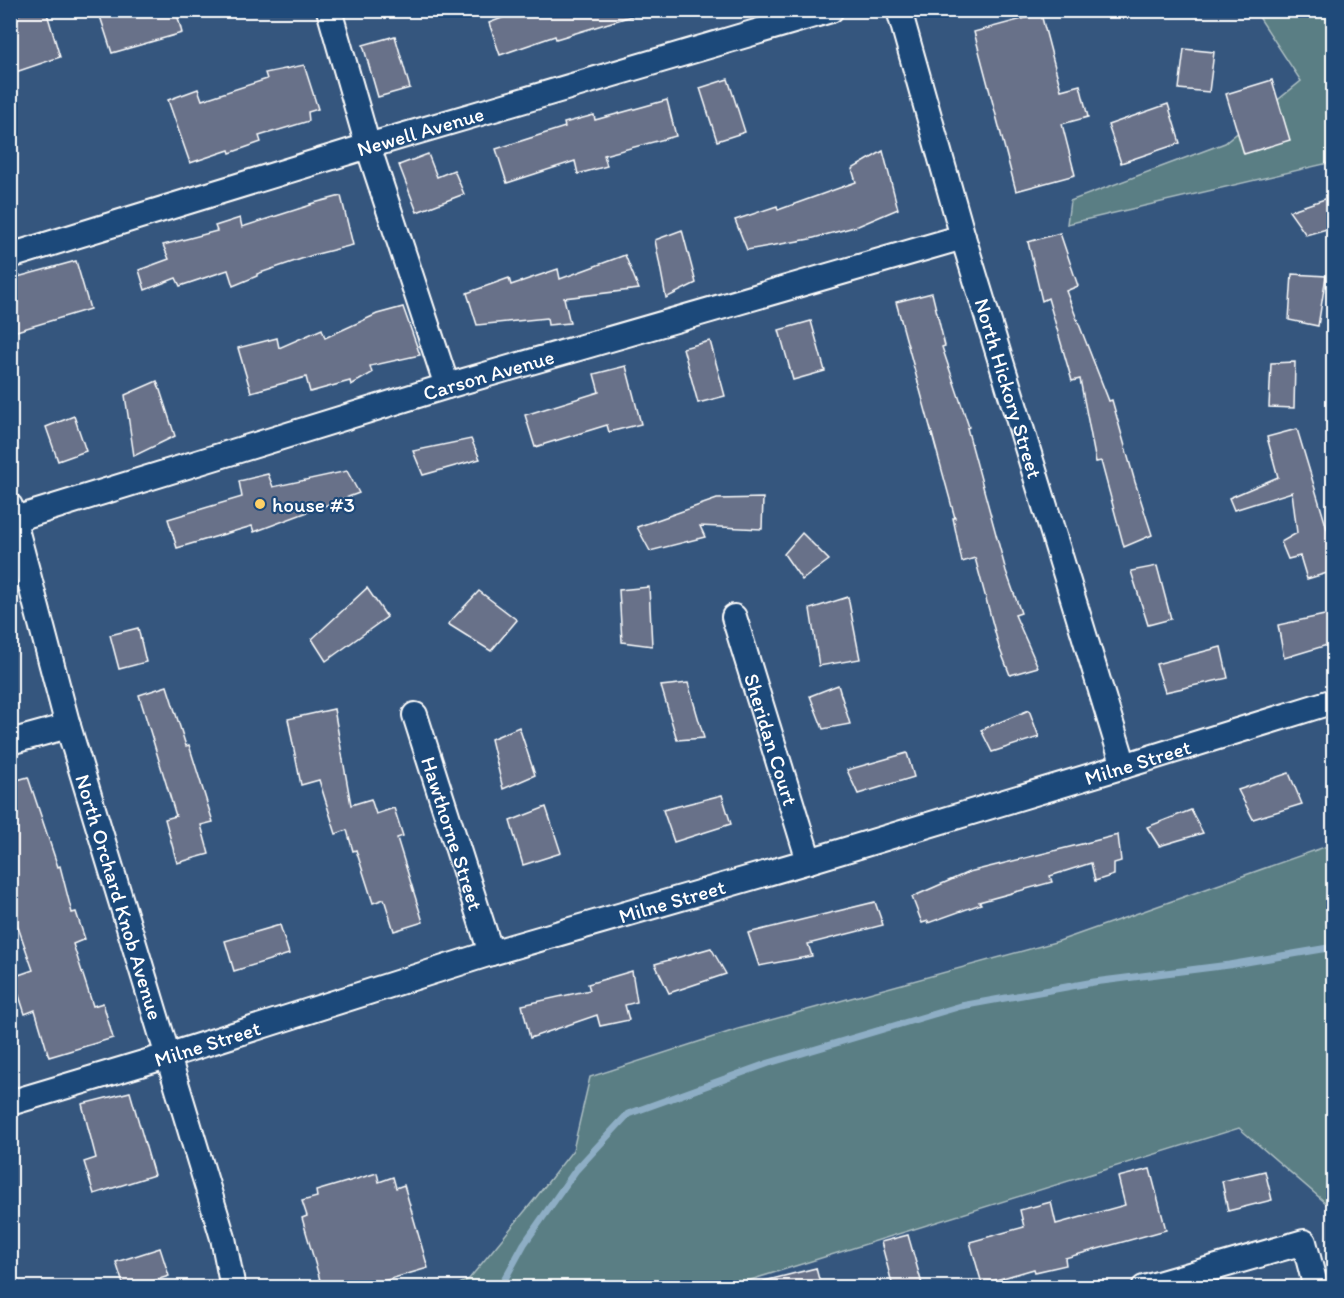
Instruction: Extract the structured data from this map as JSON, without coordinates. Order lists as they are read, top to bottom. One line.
{"streets":{"street":["Newell Avenue","Carson Avenue","North Hickory Street","Sheridan Court","Milne Street","Hawthorne Street","North Orchard Knob Avenue"]},"crossings":[["Carson Avenue","North Hickory Street"],["Carson Avenue","North Orchard Knob Avenue"],["North Hickory Street","Milne Street"],["Sheridan Court","Milne Street"],["Milne Street","Hawthorne Street"],["Milne Street","North Orchard Knob Avenue"]],"places":["house #3"]}
